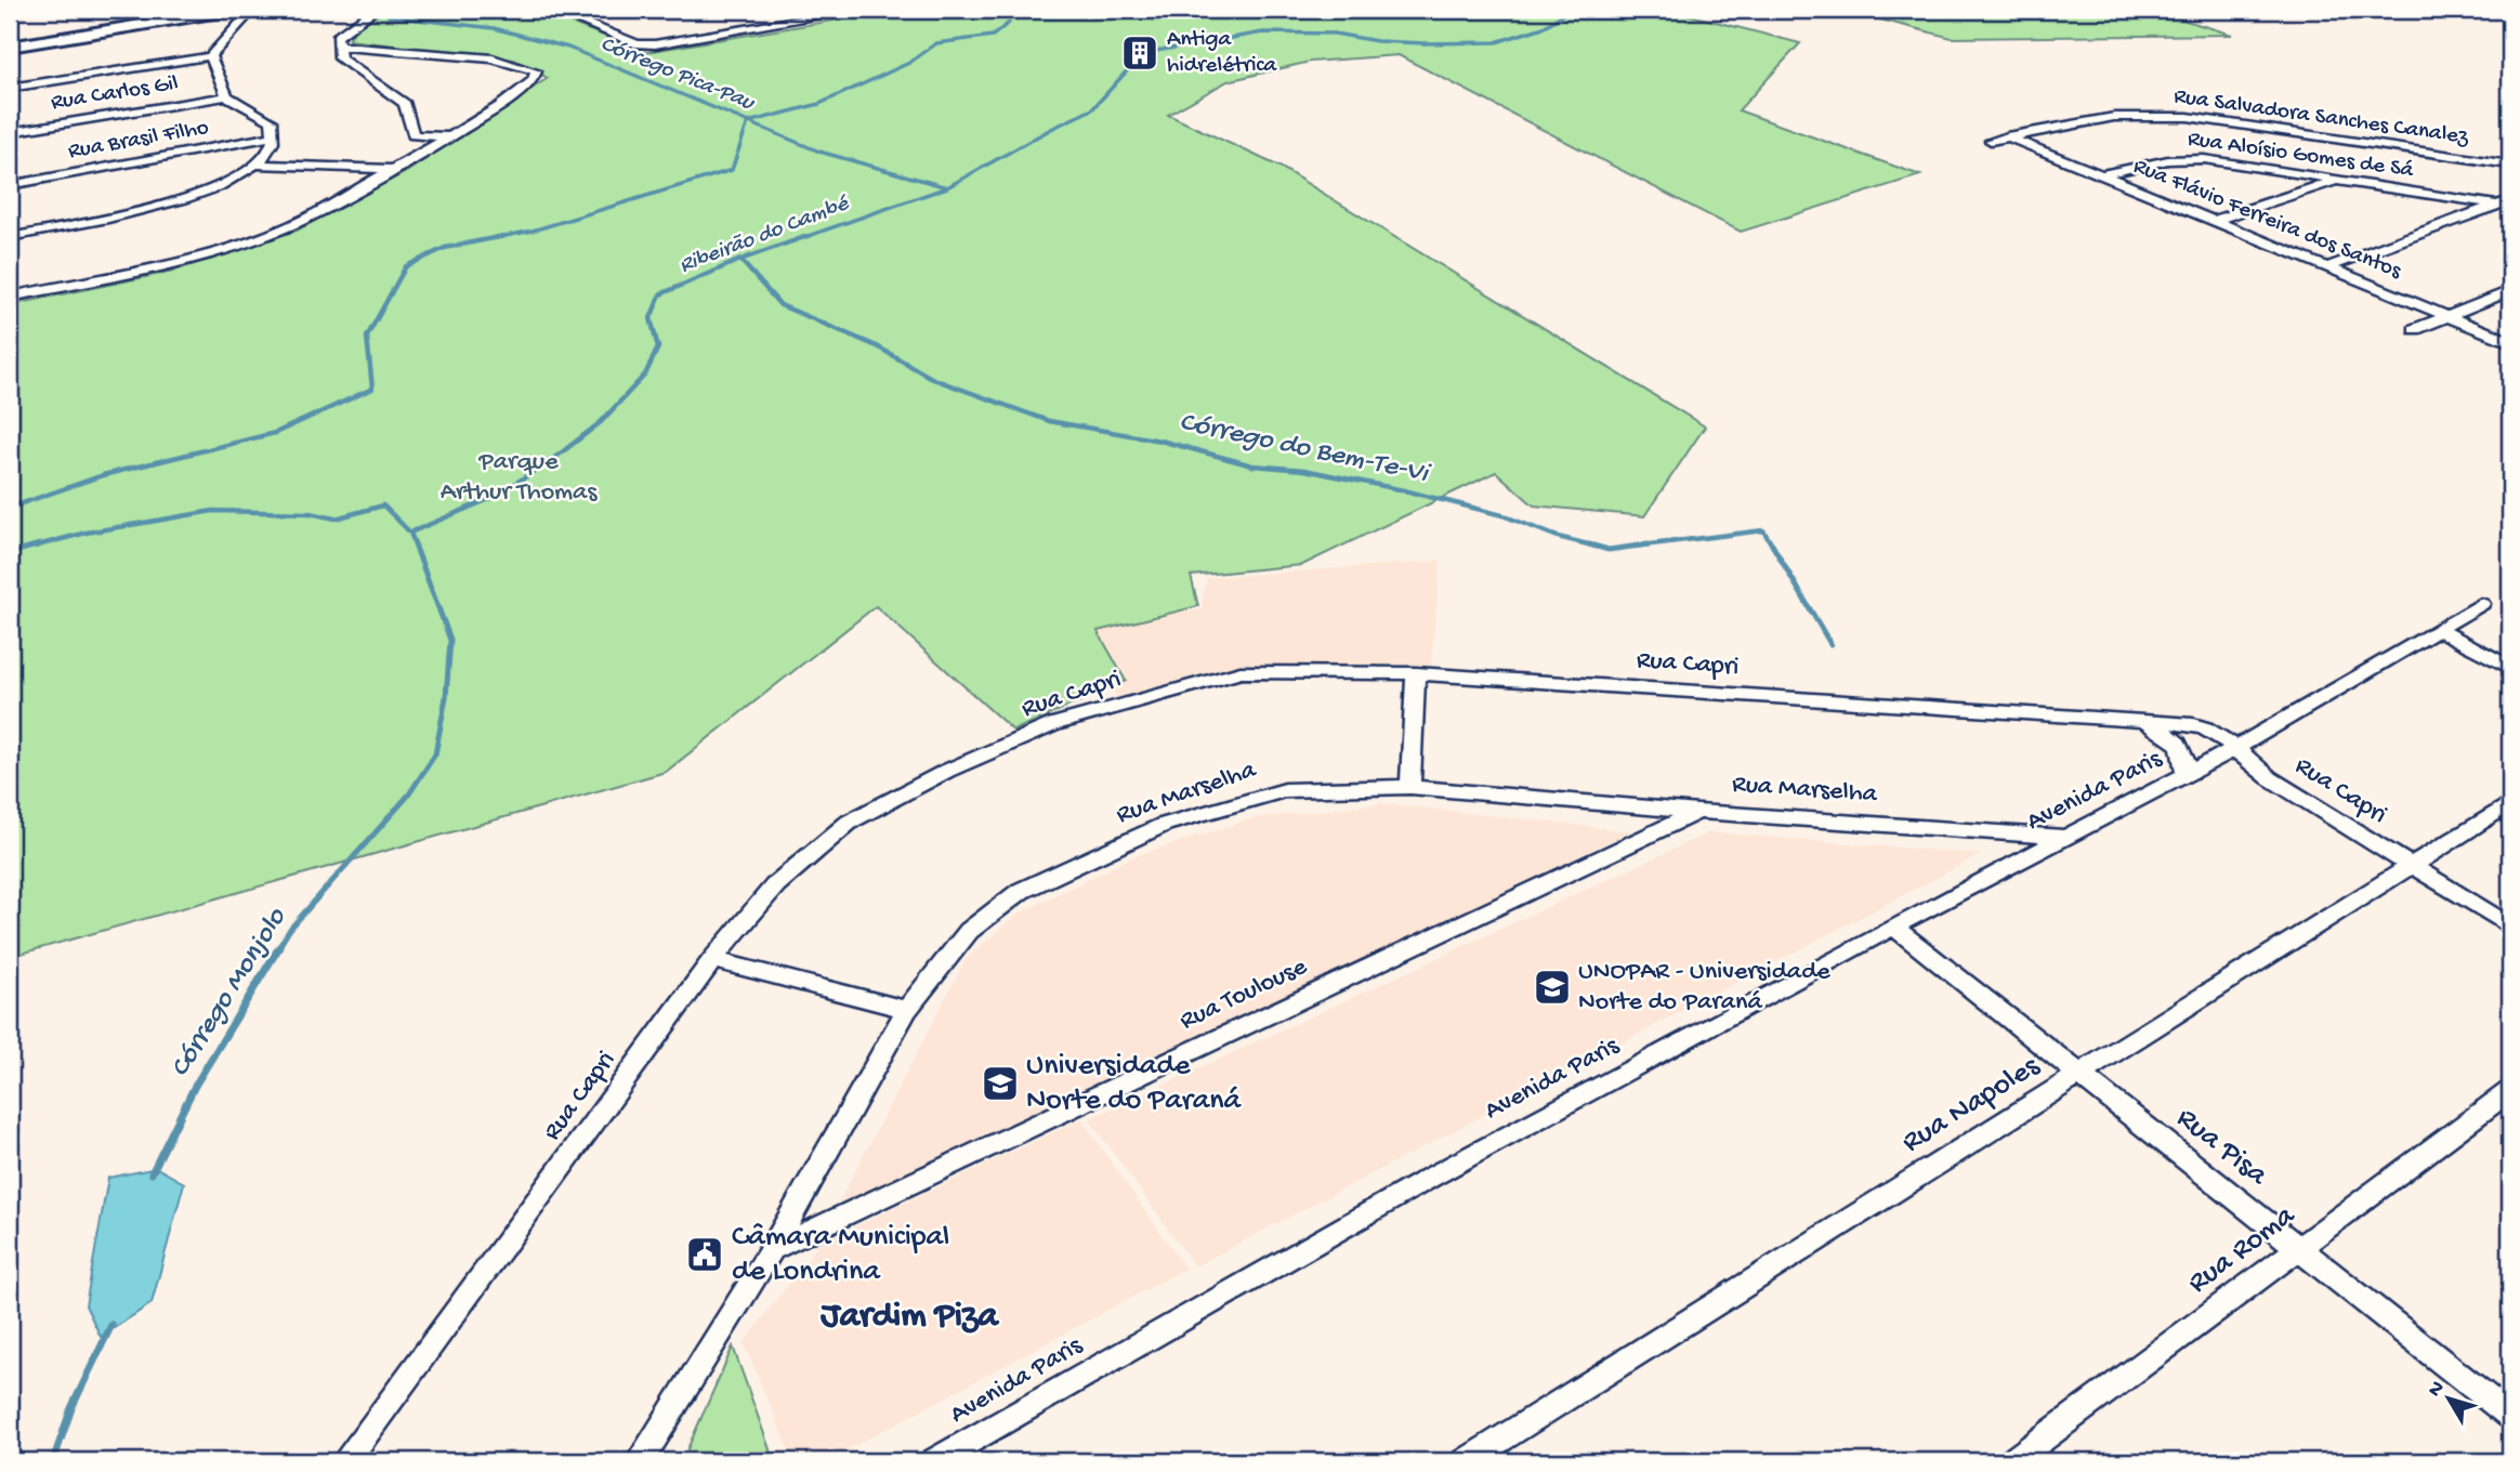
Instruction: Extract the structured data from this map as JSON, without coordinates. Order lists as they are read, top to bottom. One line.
{"streets":{"street":["Rua Carlos Gil","Rua Salvadora Sanches Canalez","Rua Brasil Filho","Rua Aloísio Gomes de Sá","Rua Flávio Ferreira dos Santos","Rua Capri","Rua Marselha","Avenida Paris","Rua Toulouse","Rua Napoles","Rua Pisa","Rua Roma"]},"crossings":[["Rua Salvadora Sanches Canalez","Rua Flávio Ferreira dos Santos"],["Rua Aloísio Gomes de Sá","Rua Flávio Ferreira dos Santos"],["Rua Capri","Avenida Paris"],["Rua Capri","Rua Napoles"],["Rua Marselha","Avenida Paris"],["Rua Marselha","Rua Toulouse"],["Avenida Paris","Rua Pisa"],["Rua Napoles","Rua Pisa"],["Rua Pisa","Rua Roma"]],"districts":["Jardim Piza"],"water":["Córrego Pica-Pau","Ribeirão do Cambé","Córrego do Bem-Te-Vi","Córrego Monjolo"],"parks":["Parque Arthur Thomas"],"places":{"building":["Antiga hidrelétrica"],"school or university":["UNOPAR - Universidade Norte do Paraná","Universidade Norte do Paraná"],"public building":["Câmara Municipal de Londrina"]},"north":"top left"}
